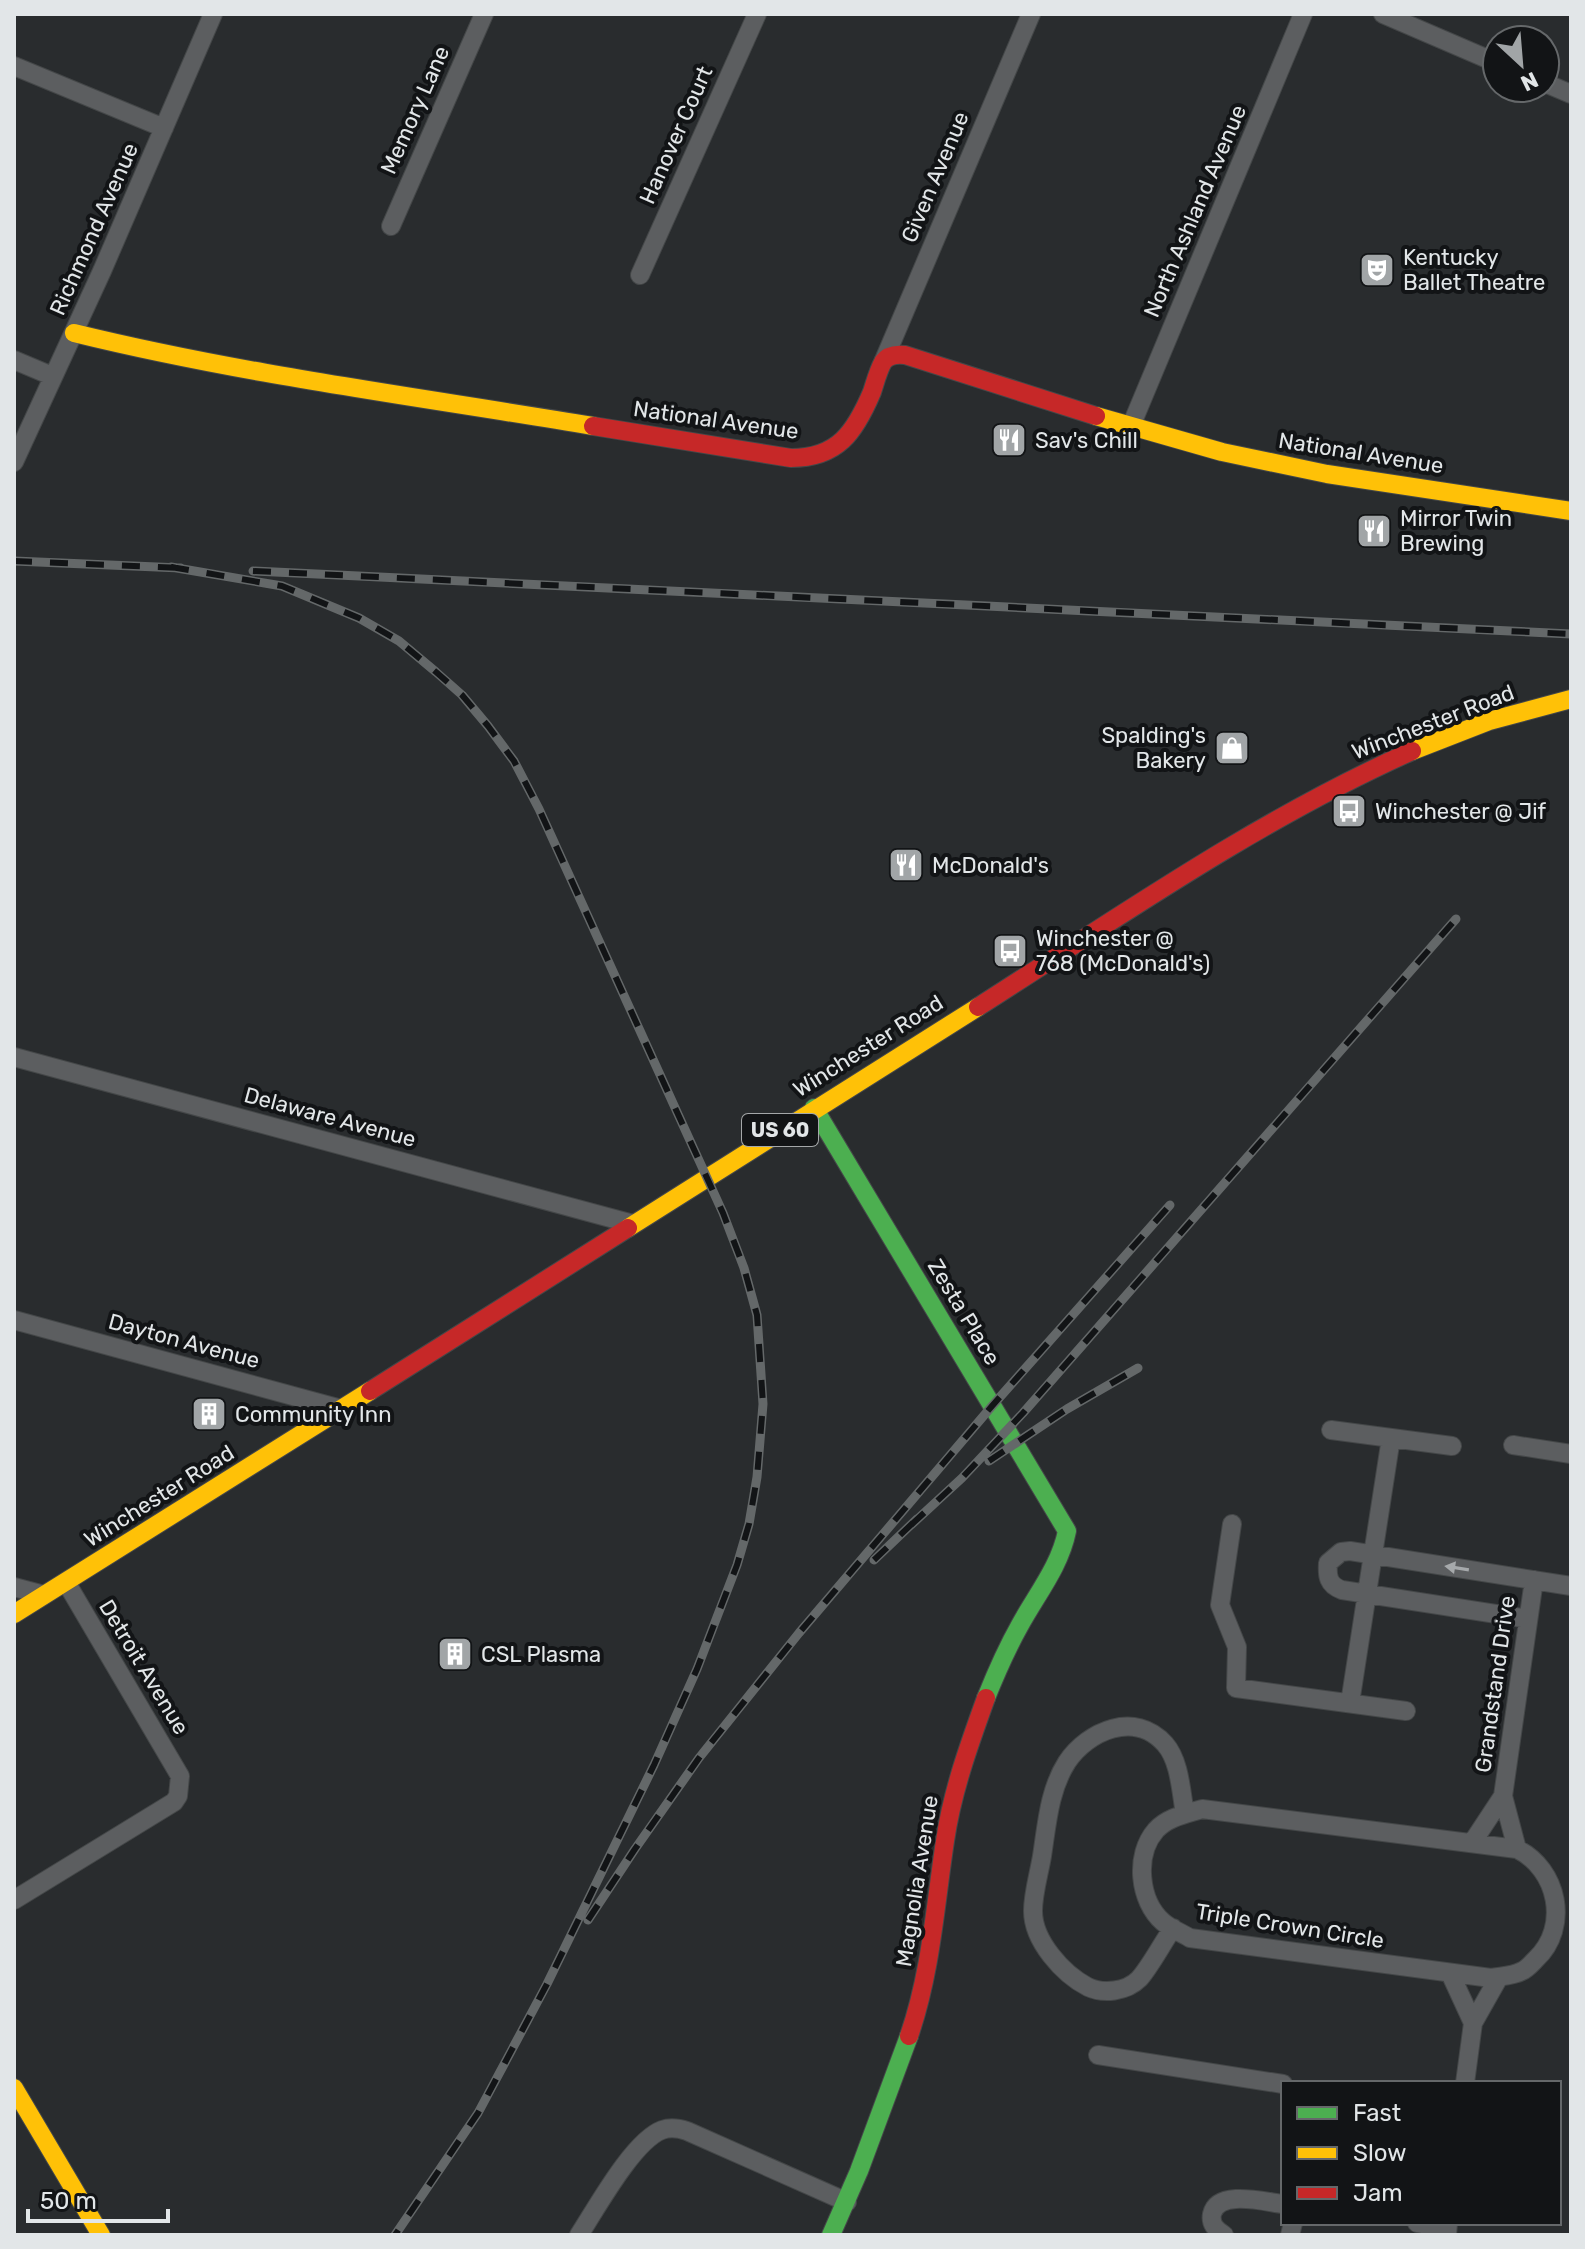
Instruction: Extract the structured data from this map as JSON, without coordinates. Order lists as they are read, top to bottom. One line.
{"streets":{"street":["Memory Lane","Hanover Court","Given Avenue","North Ashland Avenue","Richmond Avenue","National Avenue","Winchester Road","Delaware Avenue","US 60","Zesta Place","Dayton Avenue","Detroit Avenue","Grandstand Drive","Magnolia Avenue","Triple Crown Circle"]},"crossings":[["Given Avenue","National Avenue"],["North Ashland Avenue","National Avenue"],["Richmond Avenue","National Avenue"],["Winchester Road","Delaware Avenue"],["Winchester Road","Zesta Place"],["Winchester Road","Dayton Avenue"],["Winchester Road","Detroit Avenue"],["Zesta Place","Magnolia Avenue"],["Grandstand Drive","Triple Crown Circle"]],"places":{"theatre":["Kentucky Ballet Theatre"],"restaurant":["Sav's Chill","Mirror Twin Brewing","McDonald's"],"shop":["Spalding's Bakery"],"bus stop":["Winchester @ Jif","Winchester @ 768 (McDonald's)"],"building":["Community Inn","CSL Plasma"]},"legend":["Fast","Slow","Jam"],"scale_bar":"50 m","north":"bottom right"}
